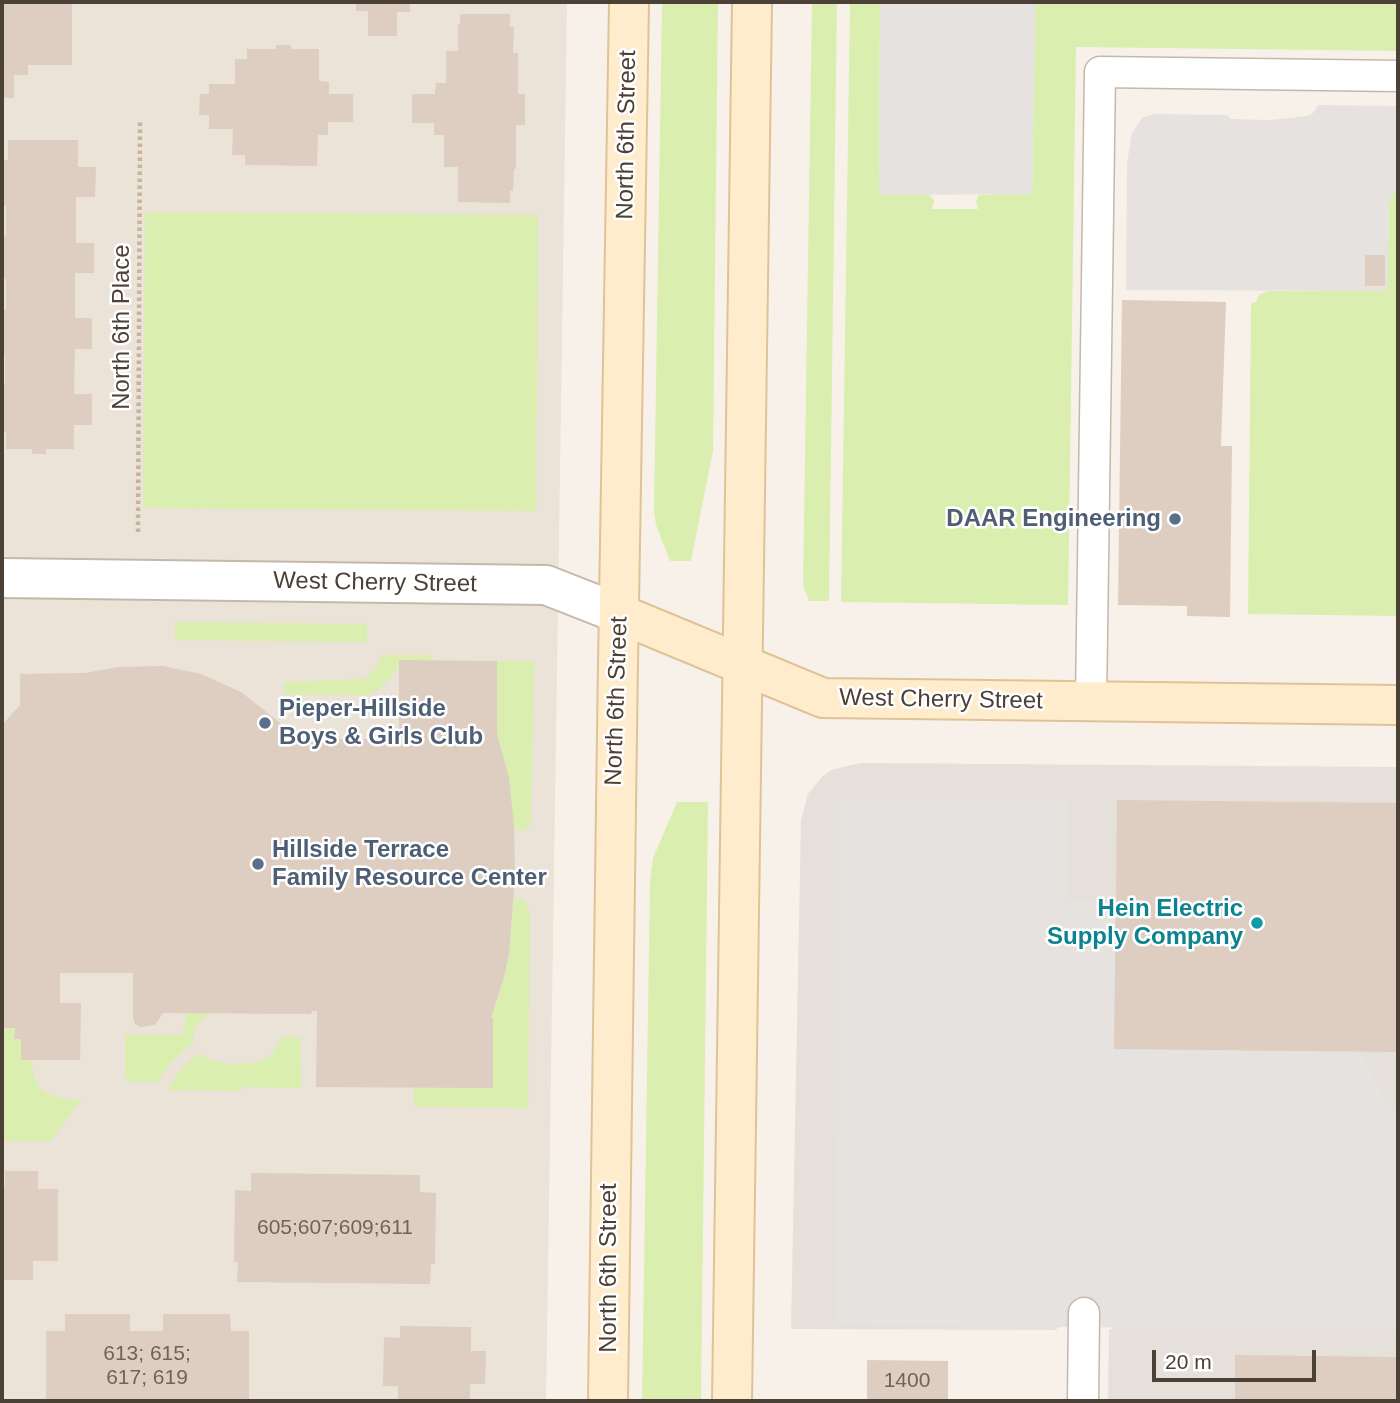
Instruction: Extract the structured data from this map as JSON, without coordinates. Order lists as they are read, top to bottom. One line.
{"streets":{"main road":["North 6th Street","West Cherry Street"],"path":["North 6th Place"]},"crossings":[["North 6th Street","West Cherry Street"]],"places":["DAAR Engineering","Pieper-Hillside Boys & Girls Club","Hillside Terrace Family Resource Center","Hein Electric Supply Company"],"house_numbers":["605;607;609;611","613; 615; 617; 619","1400"],"scale_bar":"20 m"}
